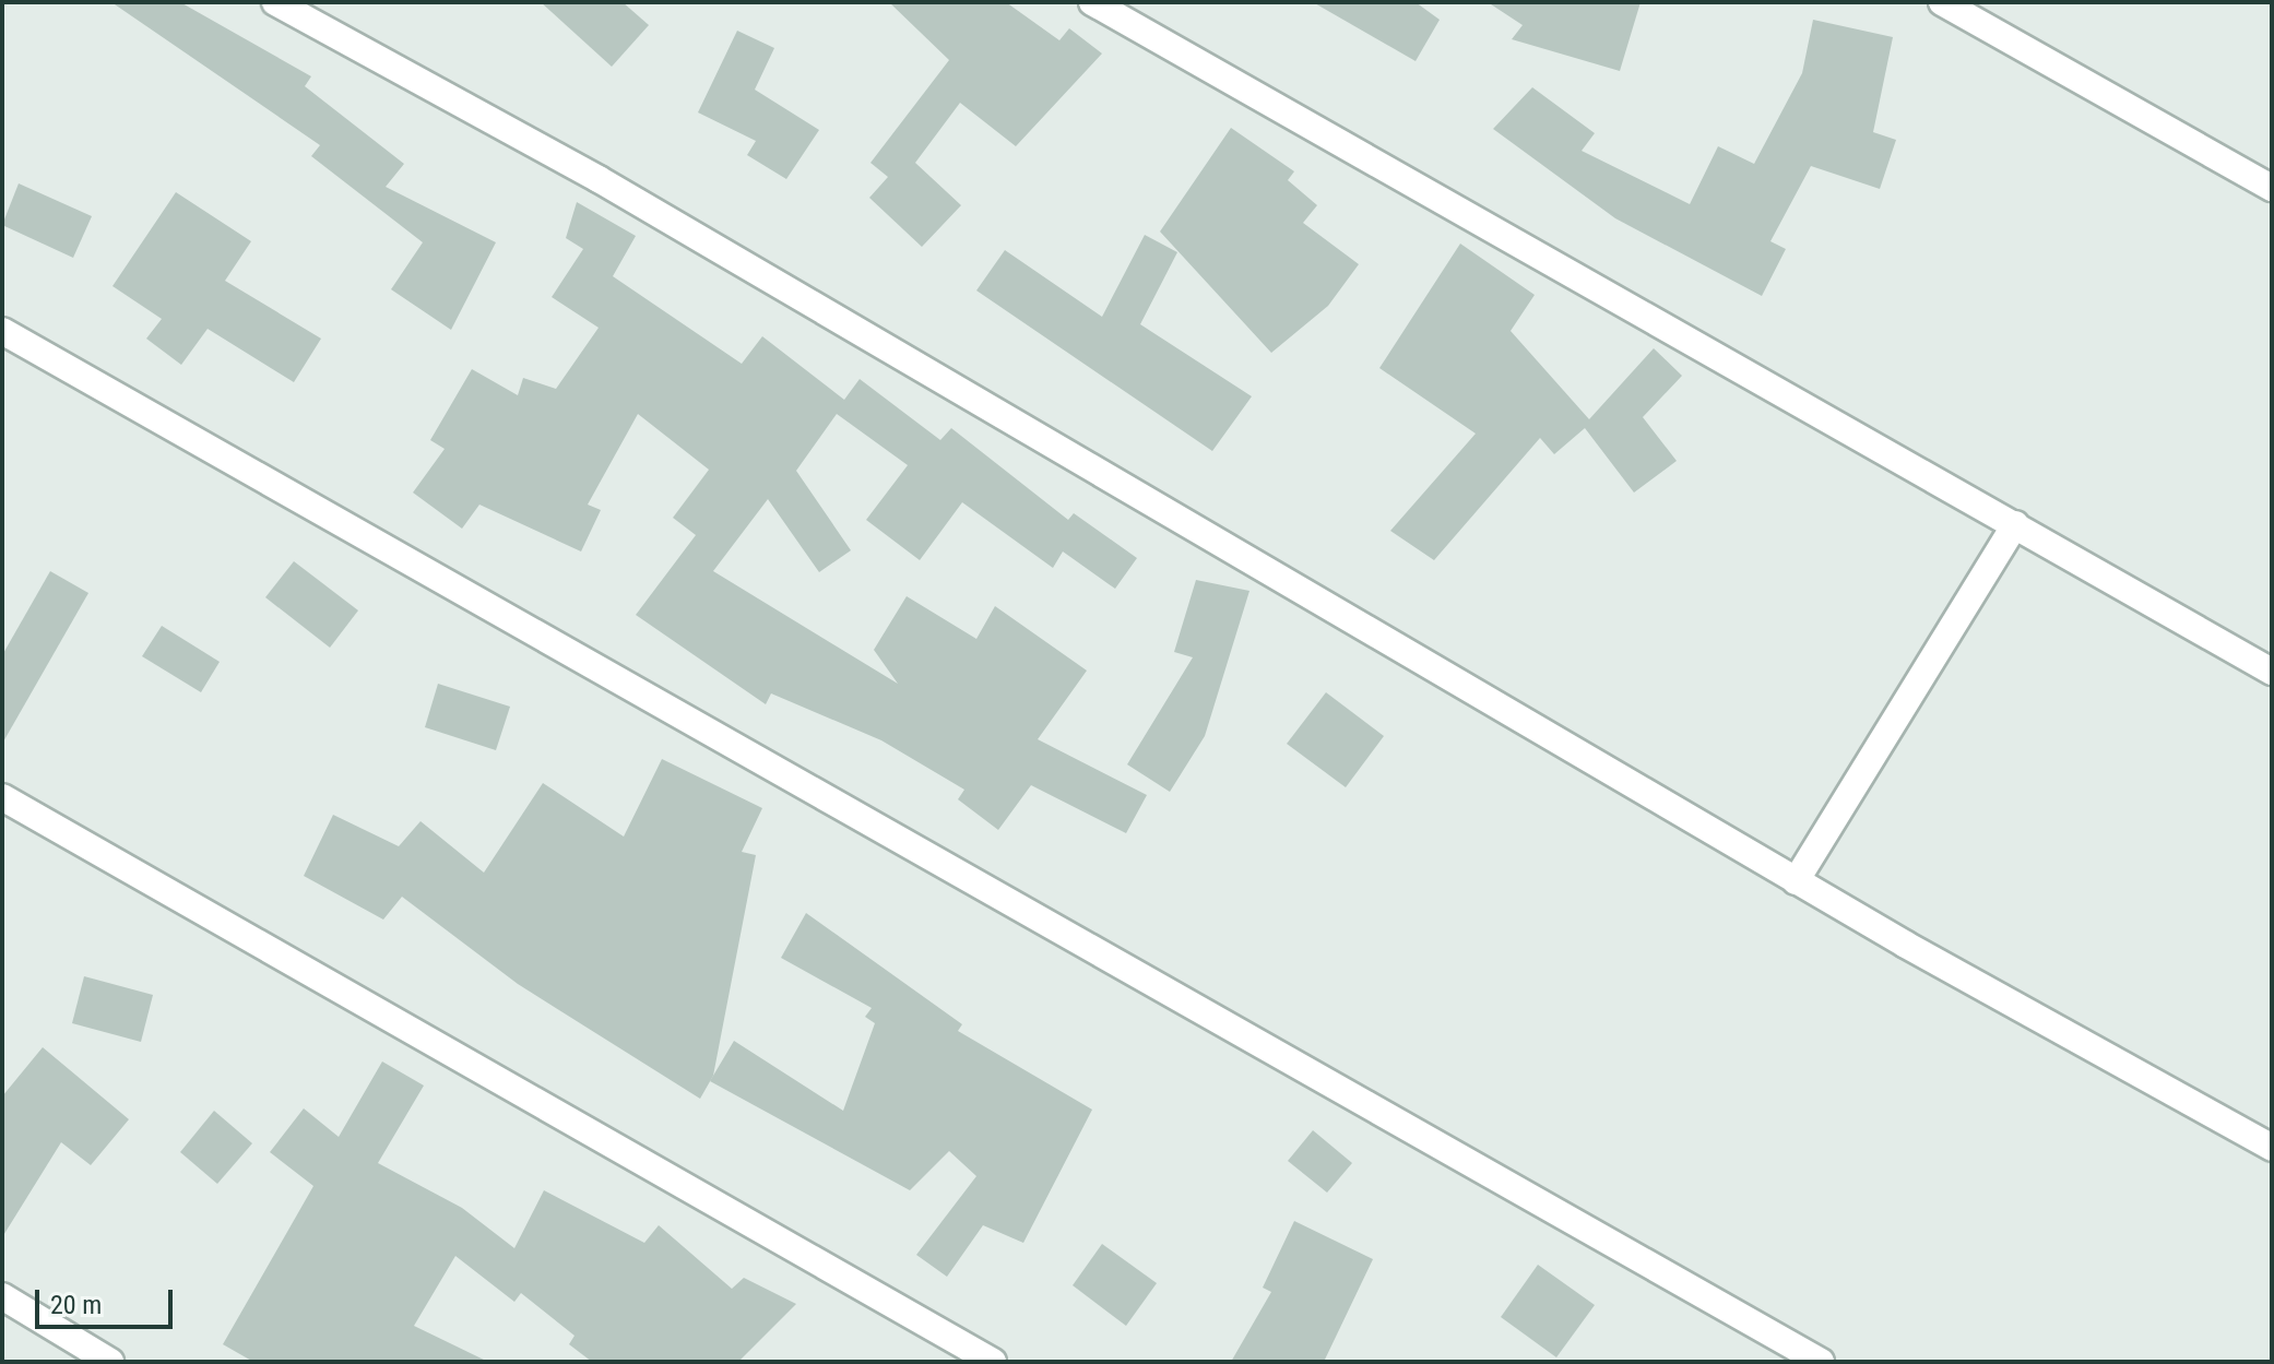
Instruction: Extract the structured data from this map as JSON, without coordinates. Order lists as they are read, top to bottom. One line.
{"scale_bar":"20 m"}
